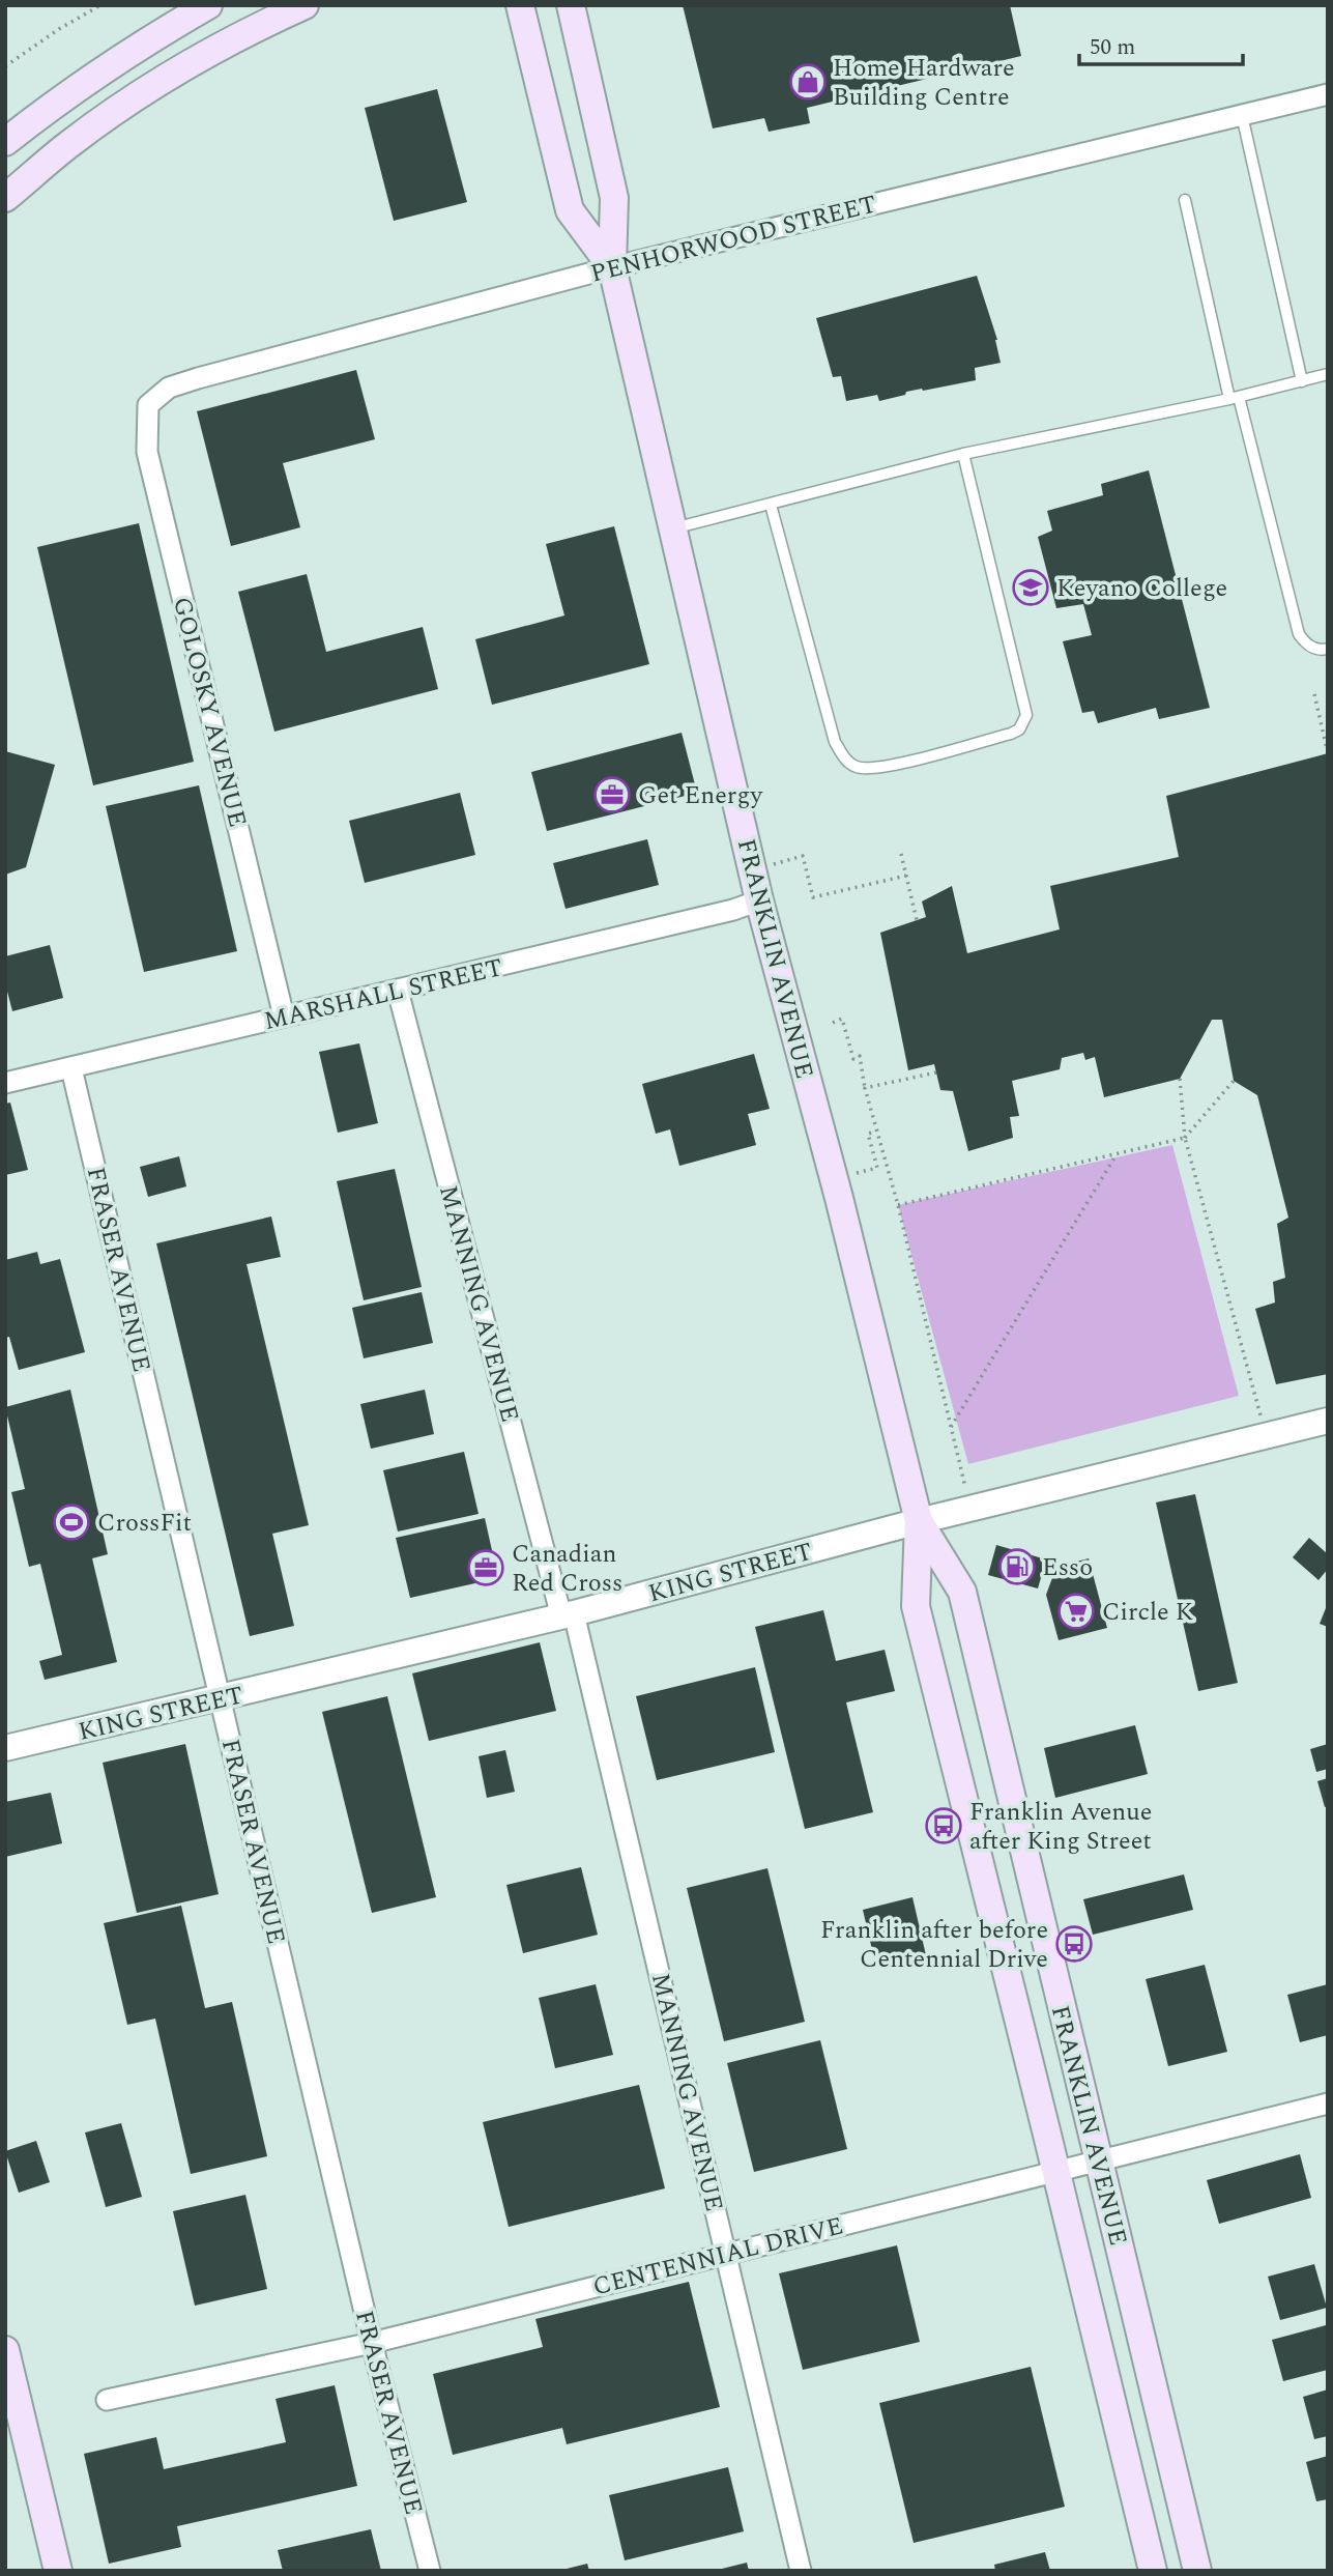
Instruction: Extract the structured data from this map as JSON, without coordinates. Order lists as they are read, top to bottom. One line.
{"streets":{"main road":["FRANKLIN AVENUE"],"street":["PENHORWOOD STREET","GOLOSKY AVENUE","MARSHALL STREET","FRASER AVENUE","MANNING AVENUE","KING STREET","CENTENNIAL DRIVE"]},"crossings":[["PENHORWOOD STREET","GOLOSKY AVENUE"],["PENHORWOOD STREET","FRANKLIN AVENUE"],["GOLOSKY AVENUE","MARSHALL STREET"],["FRANKLIN AVENUE","MARSHALL STREET"],["FRANKLIN AVENUE","KING STREET"],["FRANKLIN AVENUE","CENTENNIAL DRIVE"],["MARSHALL STREET","FRASER AVENUE"],["MARSHALL STREET","MANNING AVENUE"],["FRASER AVENUE","KING STREET"],["FRASER AVENUE","CENTENNIAL DRIVE"],["MANNING AVENUE","KING STREET"],["MANNING AVENUE","CENTENNIAL DRIVE"]],"places":{"shop":["Home Hardware Building Centre"],"school or university":["Keyano College"],"office":["Get Energy","Canadian Red Cross"],"sports":["CrossFit"],"fuel station":["Esso"],"supermarket":["Circle K"],"bus stop":["Franklin Avenue after King Street","Franklin after before Centennial Drive"]},"scale_bar":"50 m"}
